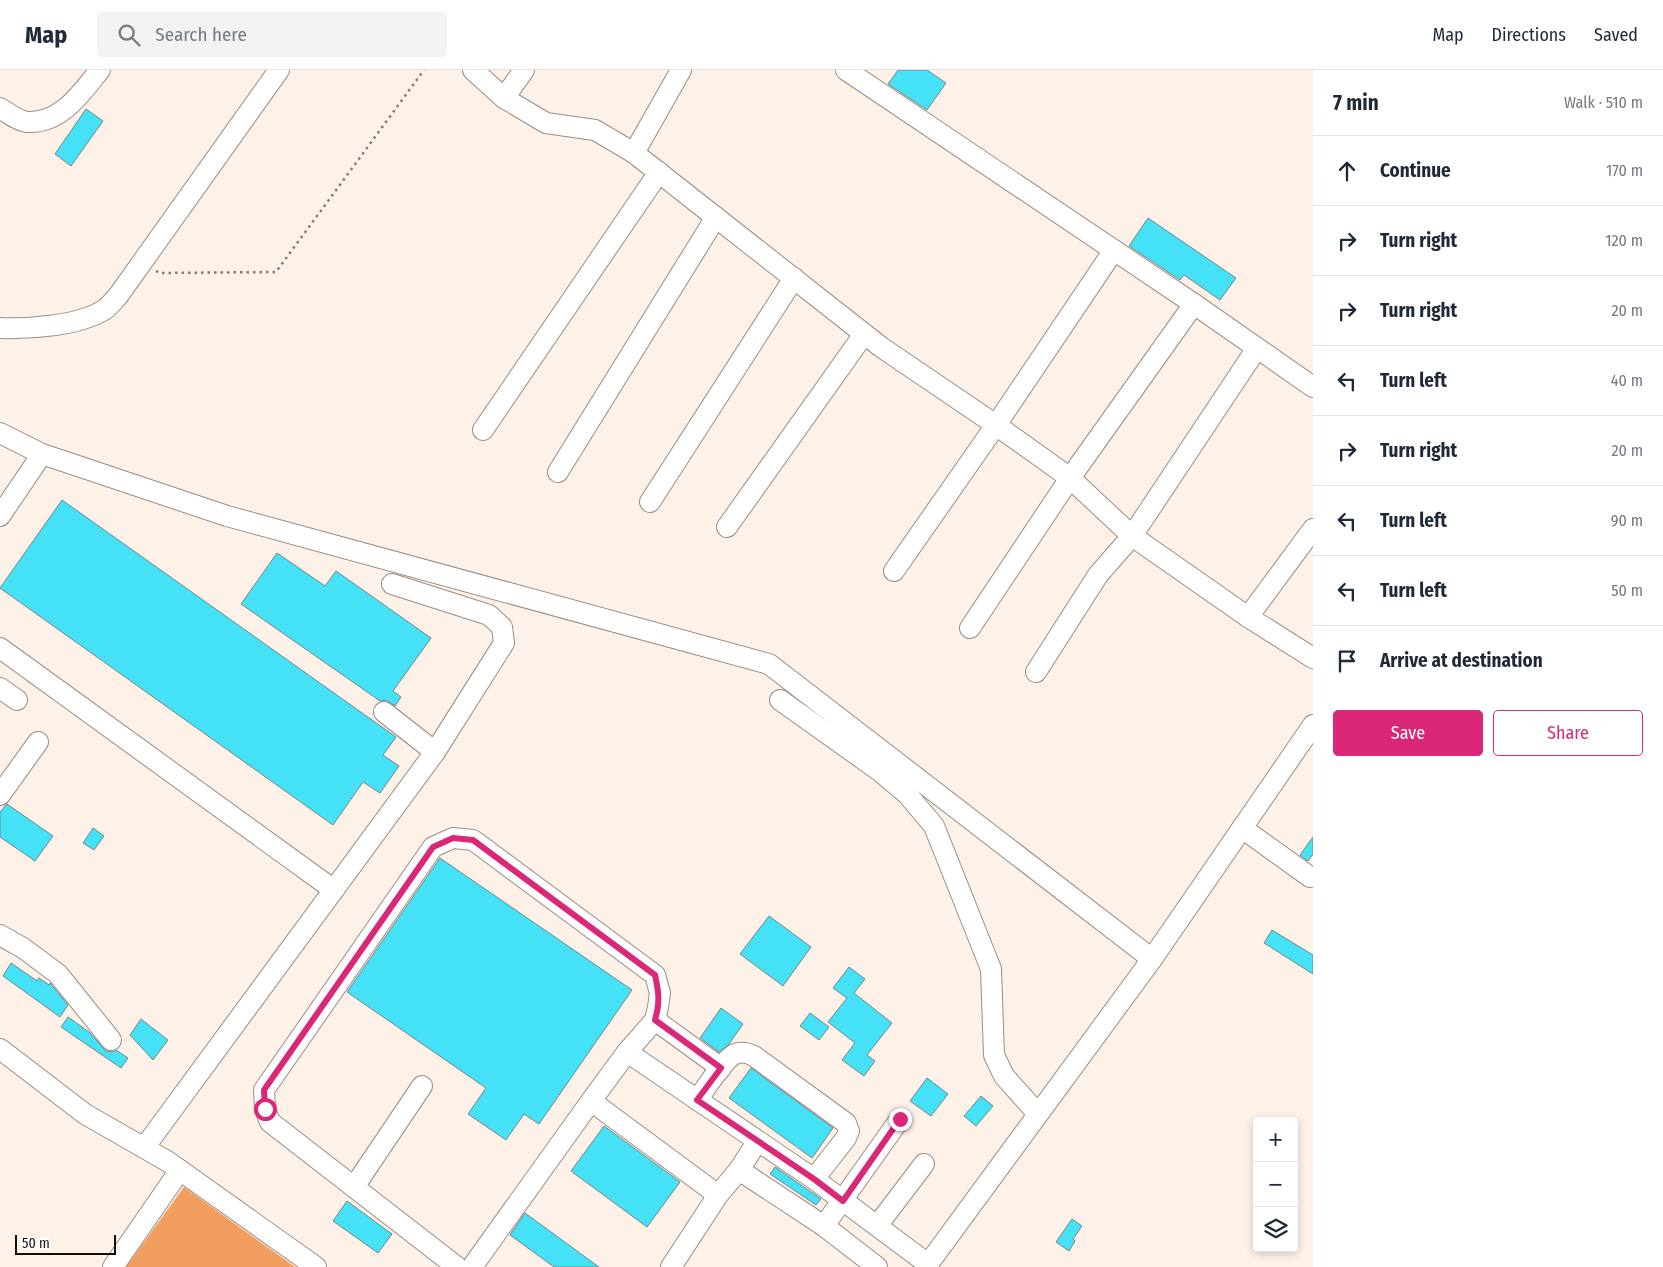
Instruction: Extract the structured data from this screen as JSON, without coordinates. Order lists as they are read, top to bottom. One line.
{"scale_bar":"50 m","page":{"header":"Map","search":"Search here","nav":["Map","Directions","Saved"],"heading":["7 min","Walk · 510 m"],"list":[["Continue","170 m"],["Turn right","120 m"],["Turn right","20 m"],["Turn left","40 m"],["Turn right","20 m"],["Turn left","90 m"],["Turn left","50 m"],"Arrive at destination"],"buttons":["Save","Share"],"map_buttons":["+","−"],"scale":"50 m"}}
